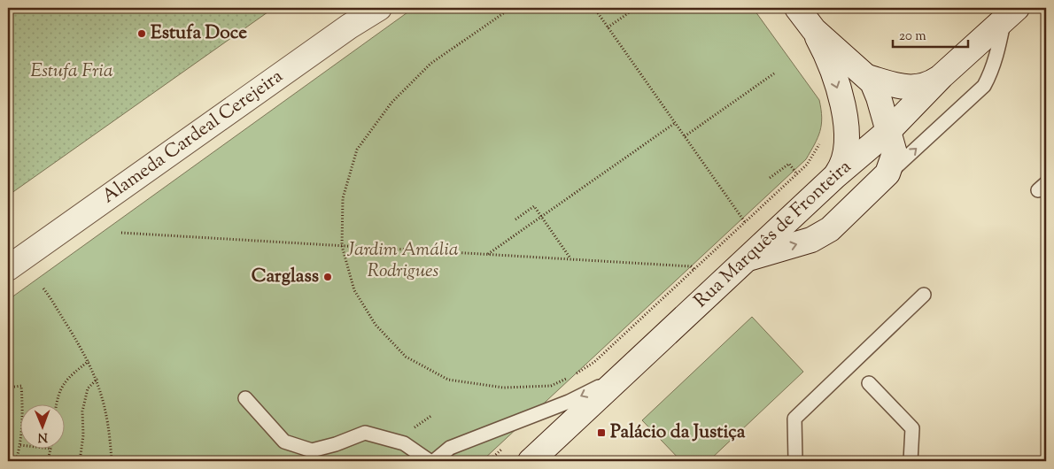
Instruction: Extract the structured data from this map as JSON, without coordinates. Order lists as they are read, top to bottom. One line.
{"streets":{"street":["Alameda Cardeal Cerejeira","Rua Marquês de Fronteira"]},"parks":["Estufa Fria","Jardim Amália Rodrigues"],"places":{"other":["Estufa Doce","Carglass"],"transit":["Palácio da Justiça"]},"scale_bar":"20 m","north":"bottom"}
